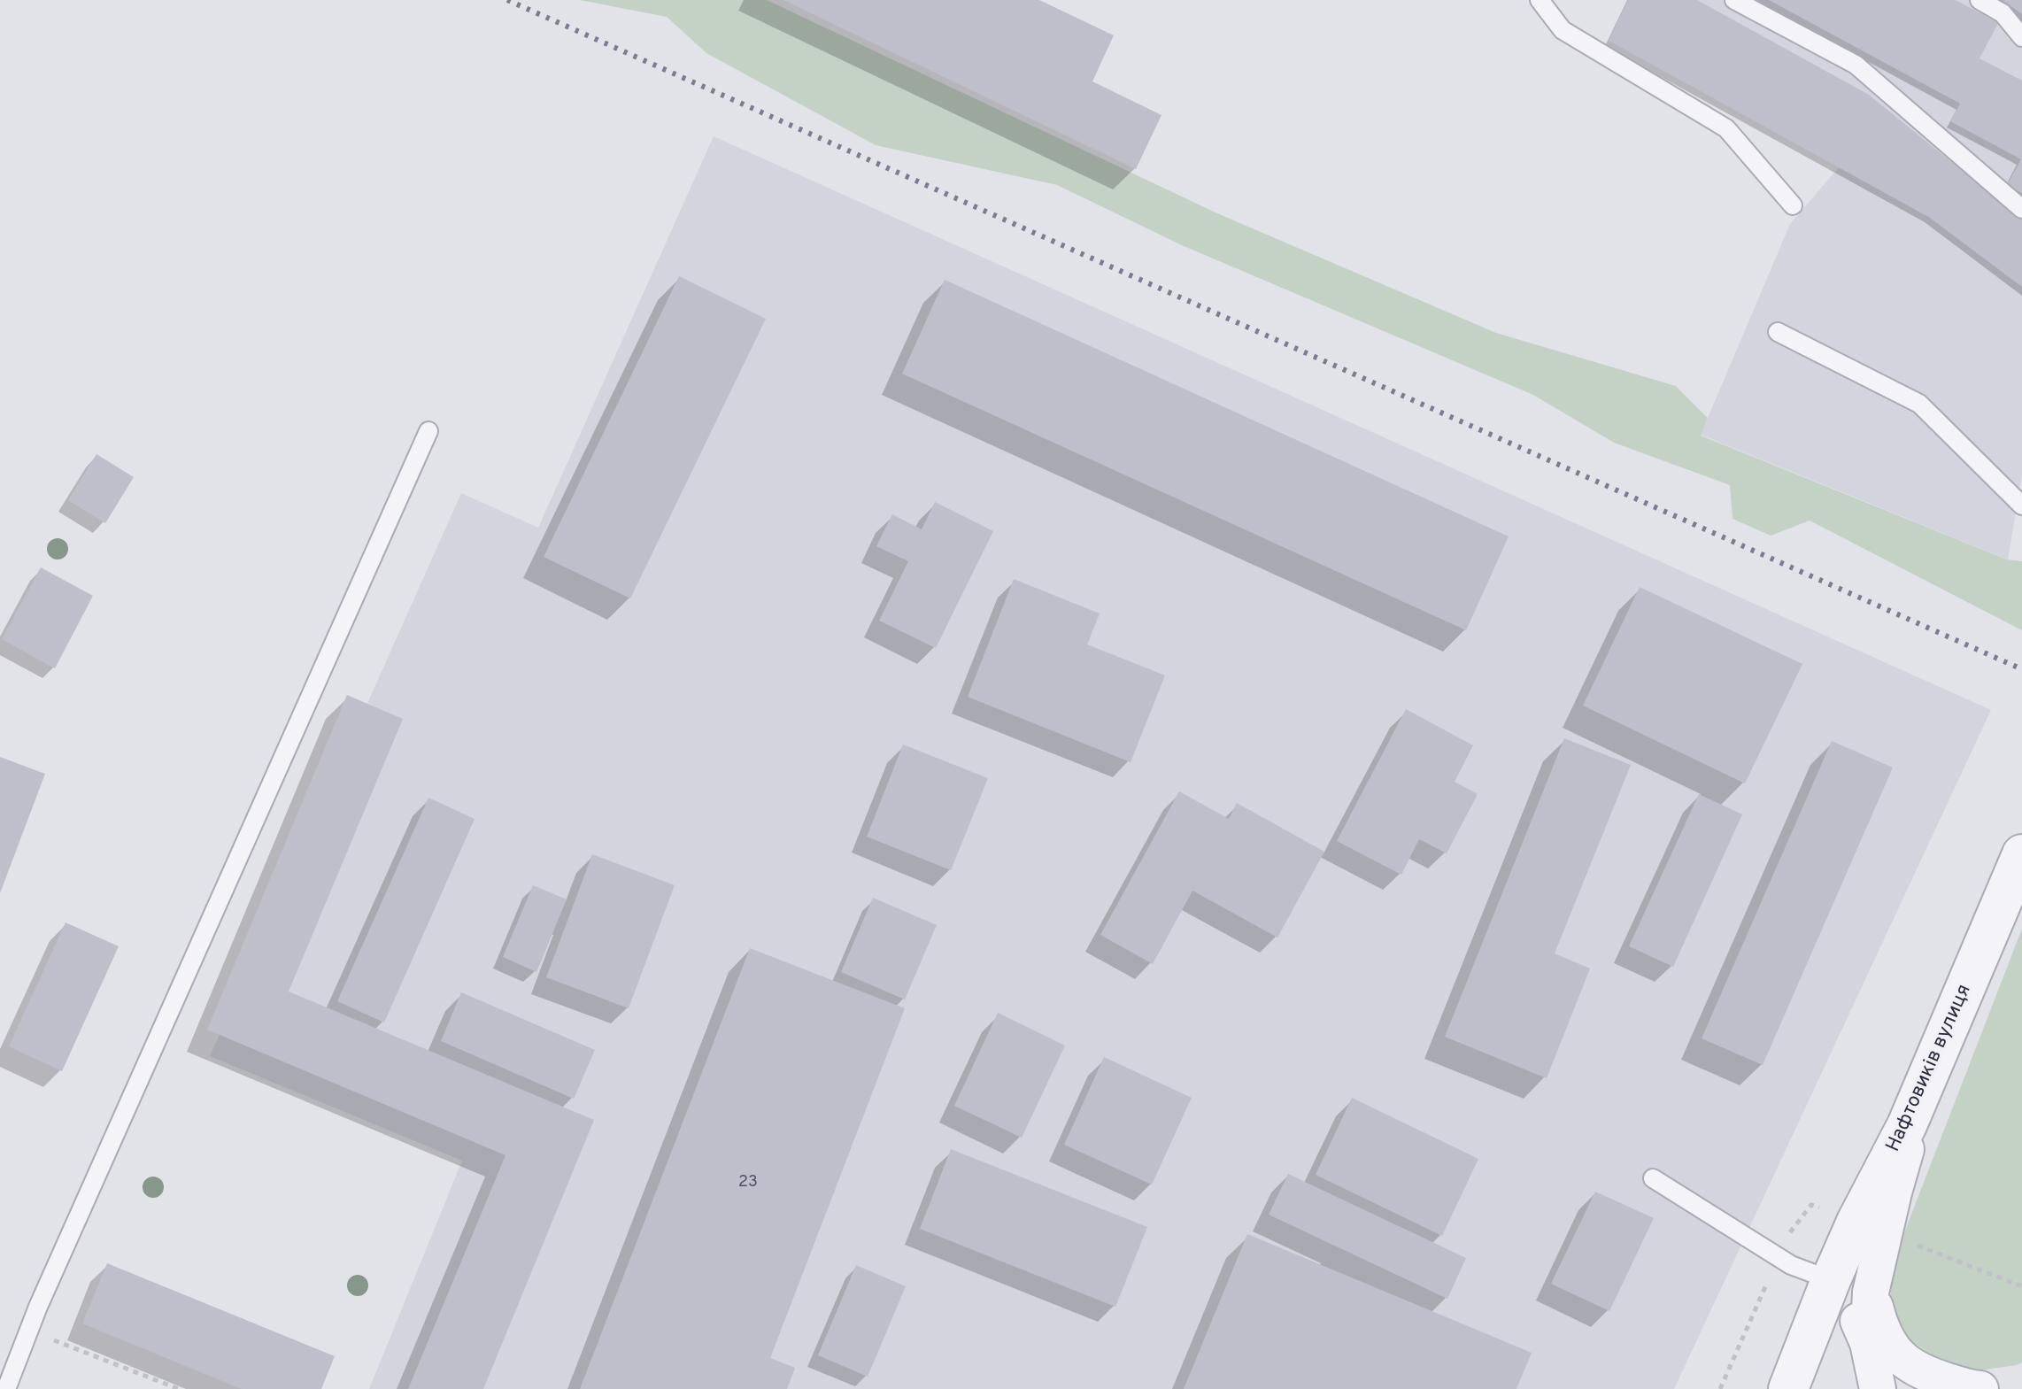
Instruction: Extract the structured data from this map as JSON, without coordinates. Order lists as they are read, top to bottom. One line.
{"streets":{"street":["Нафтовиків вулиця"]},"house_numbers":["23"]}
